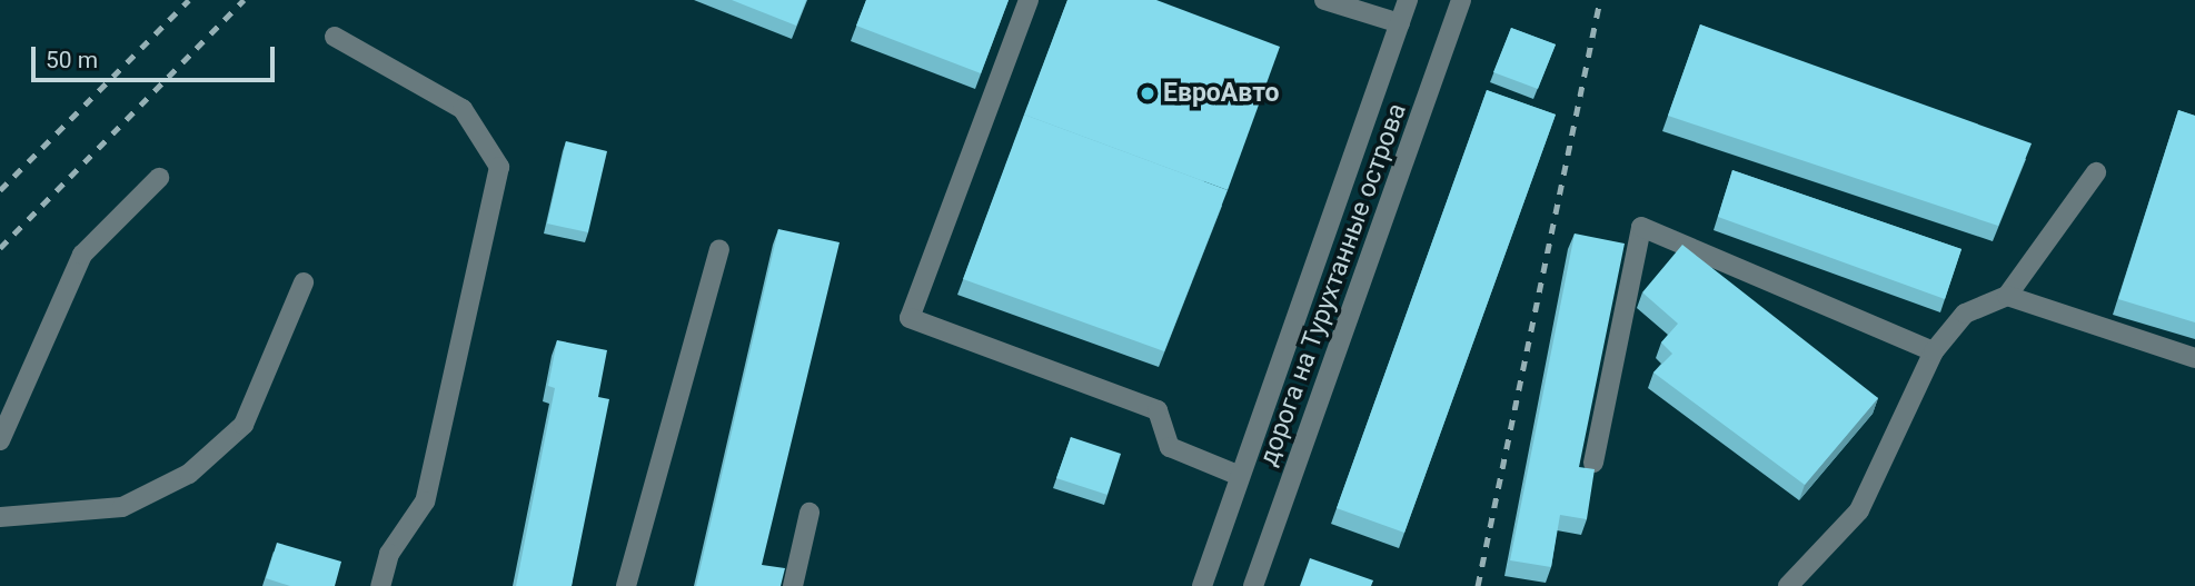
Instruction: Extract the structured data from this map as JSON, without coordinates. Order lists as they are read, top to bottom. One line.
{"streets":{"street":["дорога на Турухтанные острова"]},"places":["ЕвроАвто"],"scale_bar":"50 m"}
